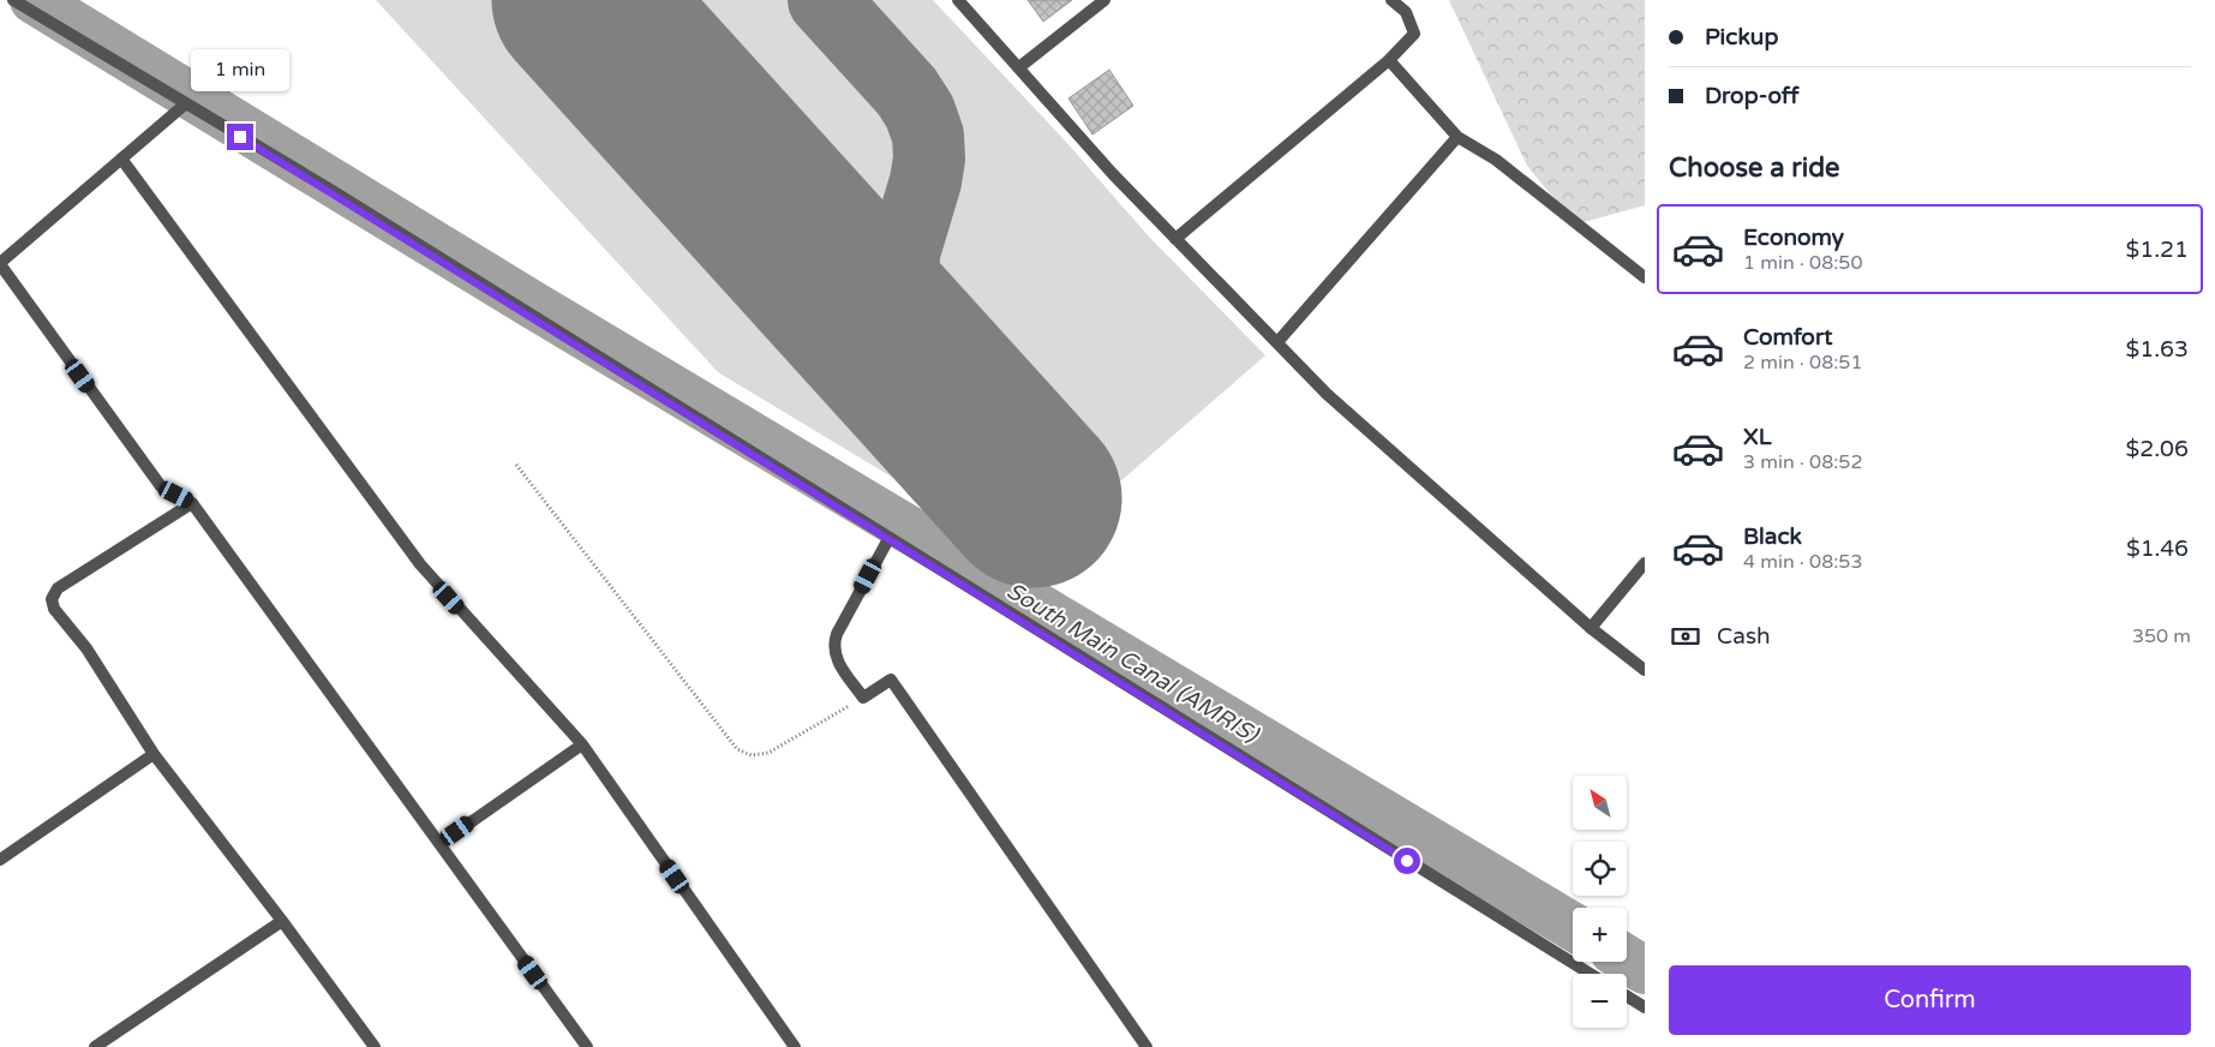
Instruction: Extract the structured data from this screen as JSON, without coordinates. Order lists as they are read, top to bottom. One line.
{"water":["South Main Canal (AMRIS)"],"north":"top left","page":{"banner":["Pickup","Drop-off"],"bubble":"1 min","heading":"Choose a ride","list":[{"name":"Economy","note":"1 min · 08:50","value":"$1.21"},{"name":"Comfort","note":"2 min · 08:51","value":"$1.63"},{"name":"XL","note":"3 min · 08:52","value":"$2.06"},{"name":"Black","note":"4 min · 08:53","value":"$1.46"}],"pay":["Cash","350 m"],"map_buttons":["+","−"],"buttons":"Confirm"}}
